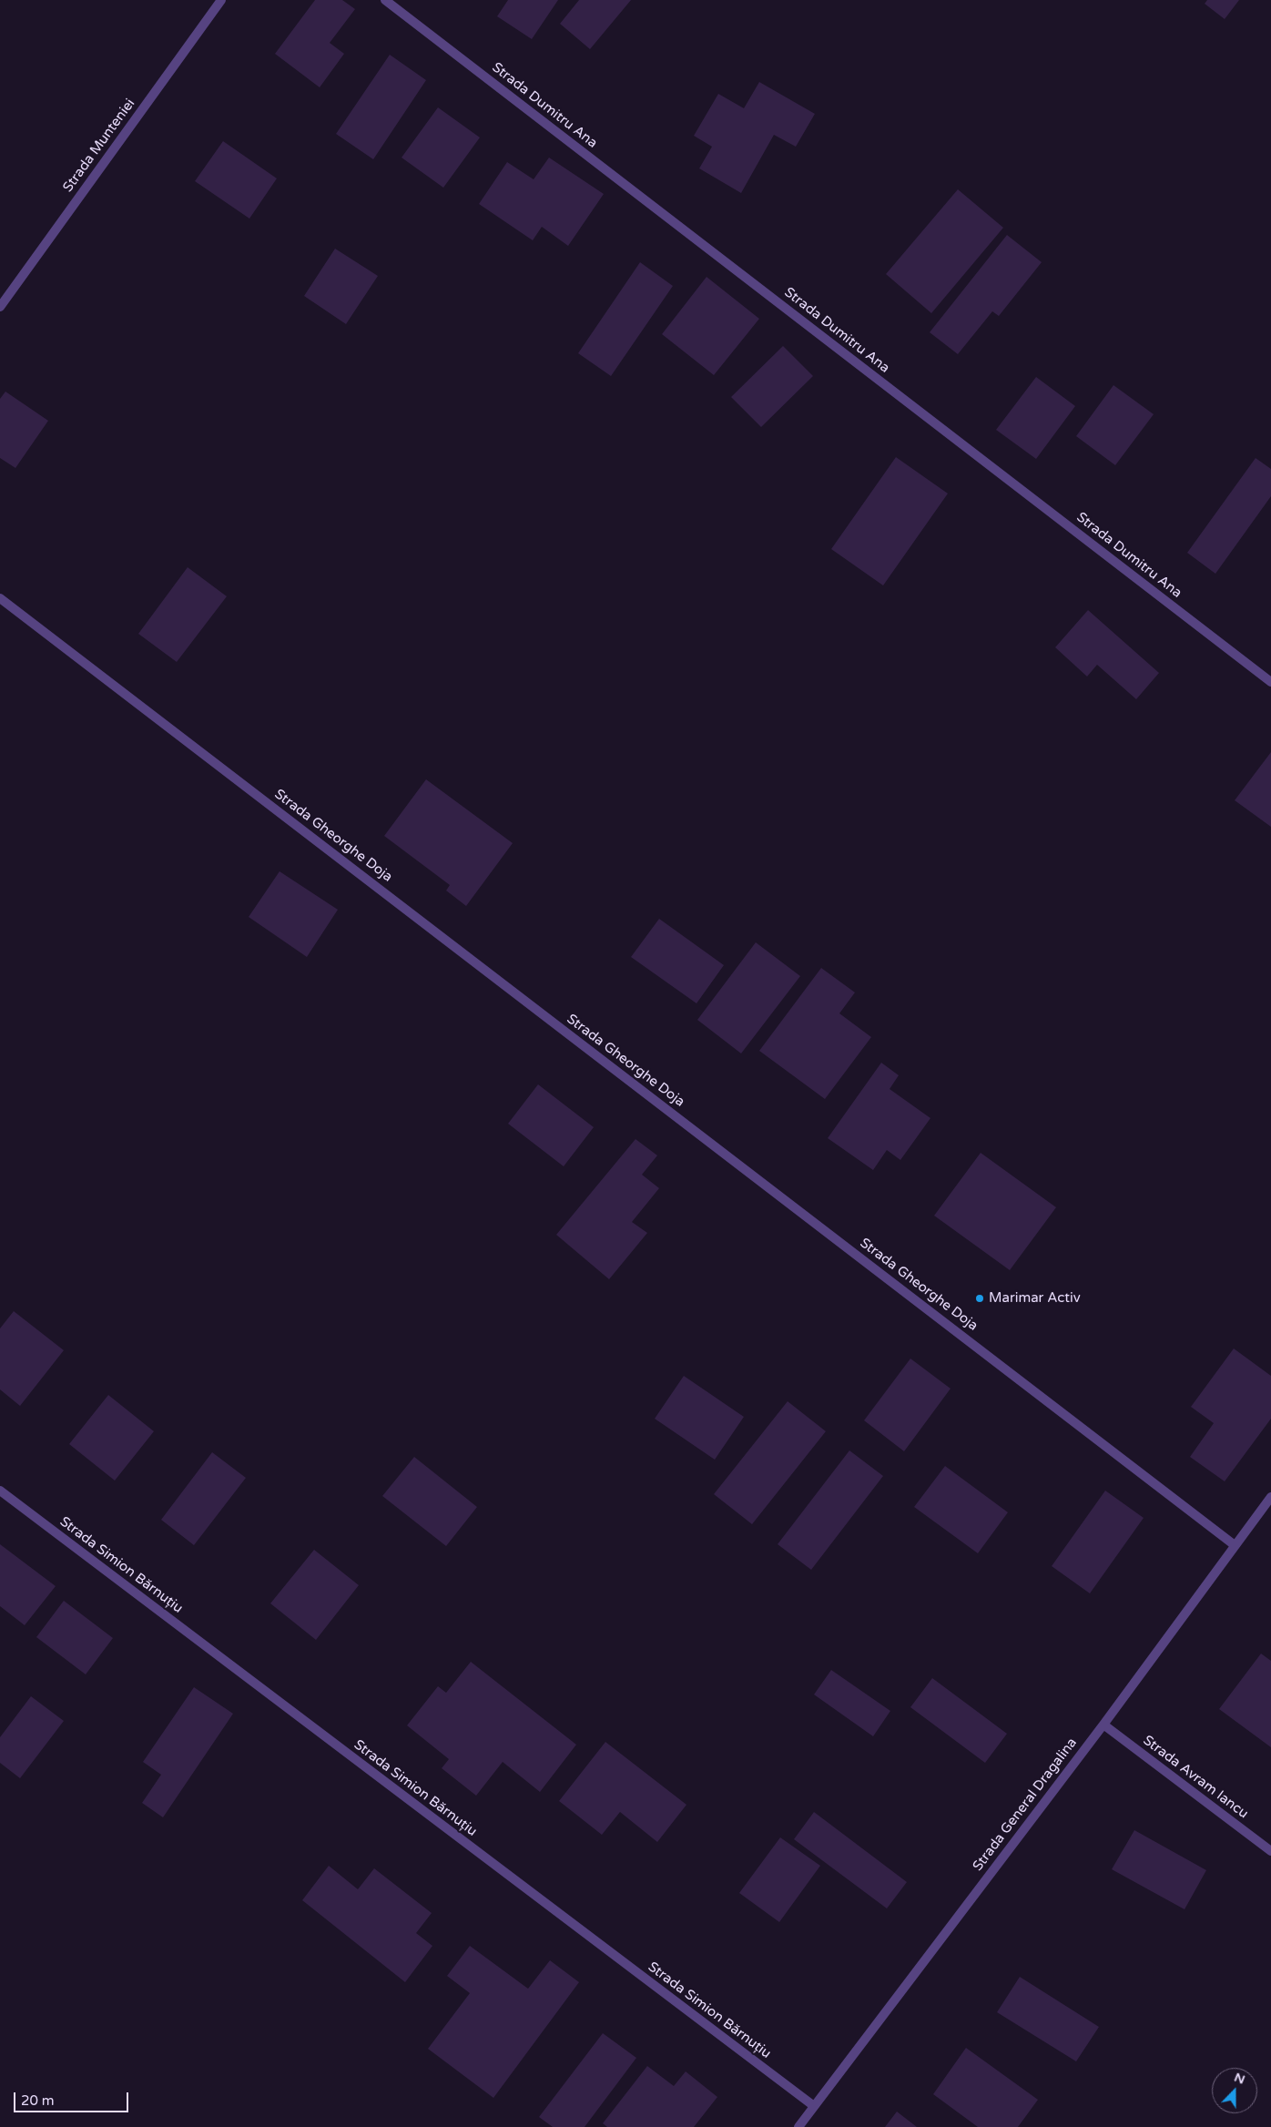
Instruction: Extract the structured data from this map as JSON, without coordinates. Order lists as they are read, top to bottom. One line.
{"streets":{"street":["Strada Dumitru Ana","Strada Munteniei","Strada Gheorghe Doja","Strada Simion Bărnuțiu","Strada Avram Iancu","Strada General Dragalina"]},"crossings":[["Strada Gheorghe Doja","Strada General Dragalina"],["Strada Simion Bărnuțiu","Strada General Dragalina"],["Strada Avram Iancu","Strada General Dragalina"]],"places":["Marimar Activ"],"scale_bar":"20 m","north":"top"}
